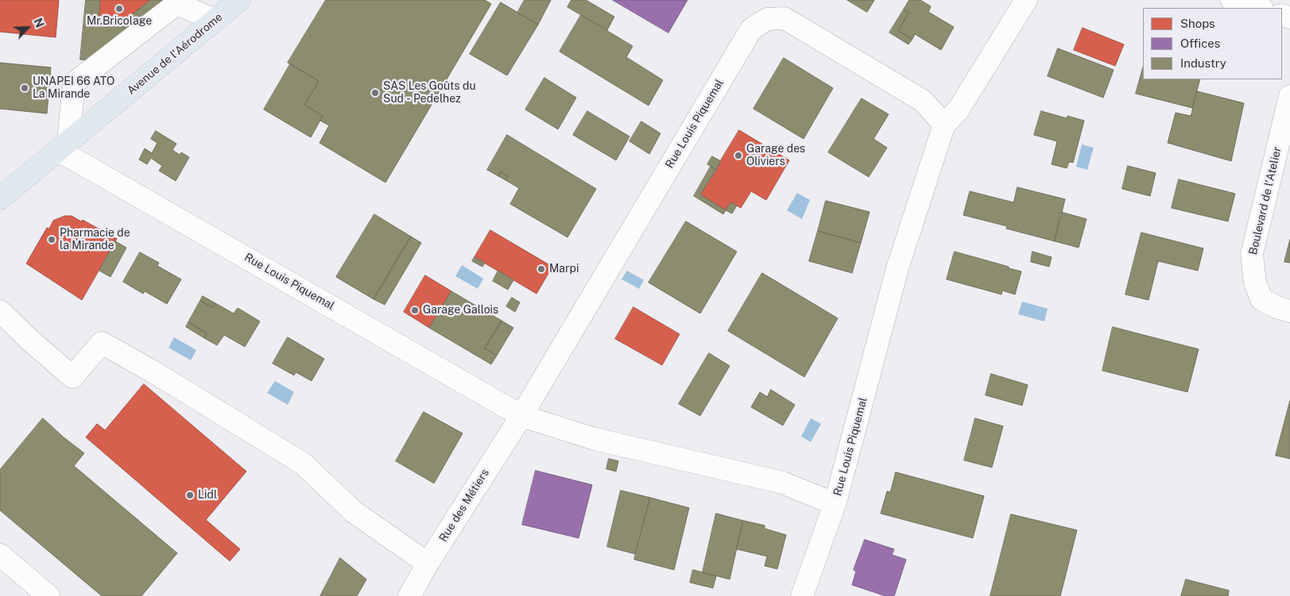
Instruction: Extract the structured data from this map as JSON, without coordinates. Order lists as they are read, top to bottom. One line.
{"streets":{"main road":["Avenue de l'Aérodrome"],"street":["Rue Louis Piquemal","Boulevard de l'Atelier","Rue des Métiers"]},"crossings":[["Avenue de l'Aérodrome","Rue Louis Piquemal"],["Rue Louis Piquemal","Rue des Métiers"]],"places":["Mr.Bricolage","UNAPEI 66 ATO La Mirande","SAS Les Goûts du Sud - Pedelhez","Garage des Oliviers","Pharmacie de la Mirande","Marpi","Garage Gallois","Lidl"],"legend":["Shops","Offices","Industry"],"north":"top right"}
